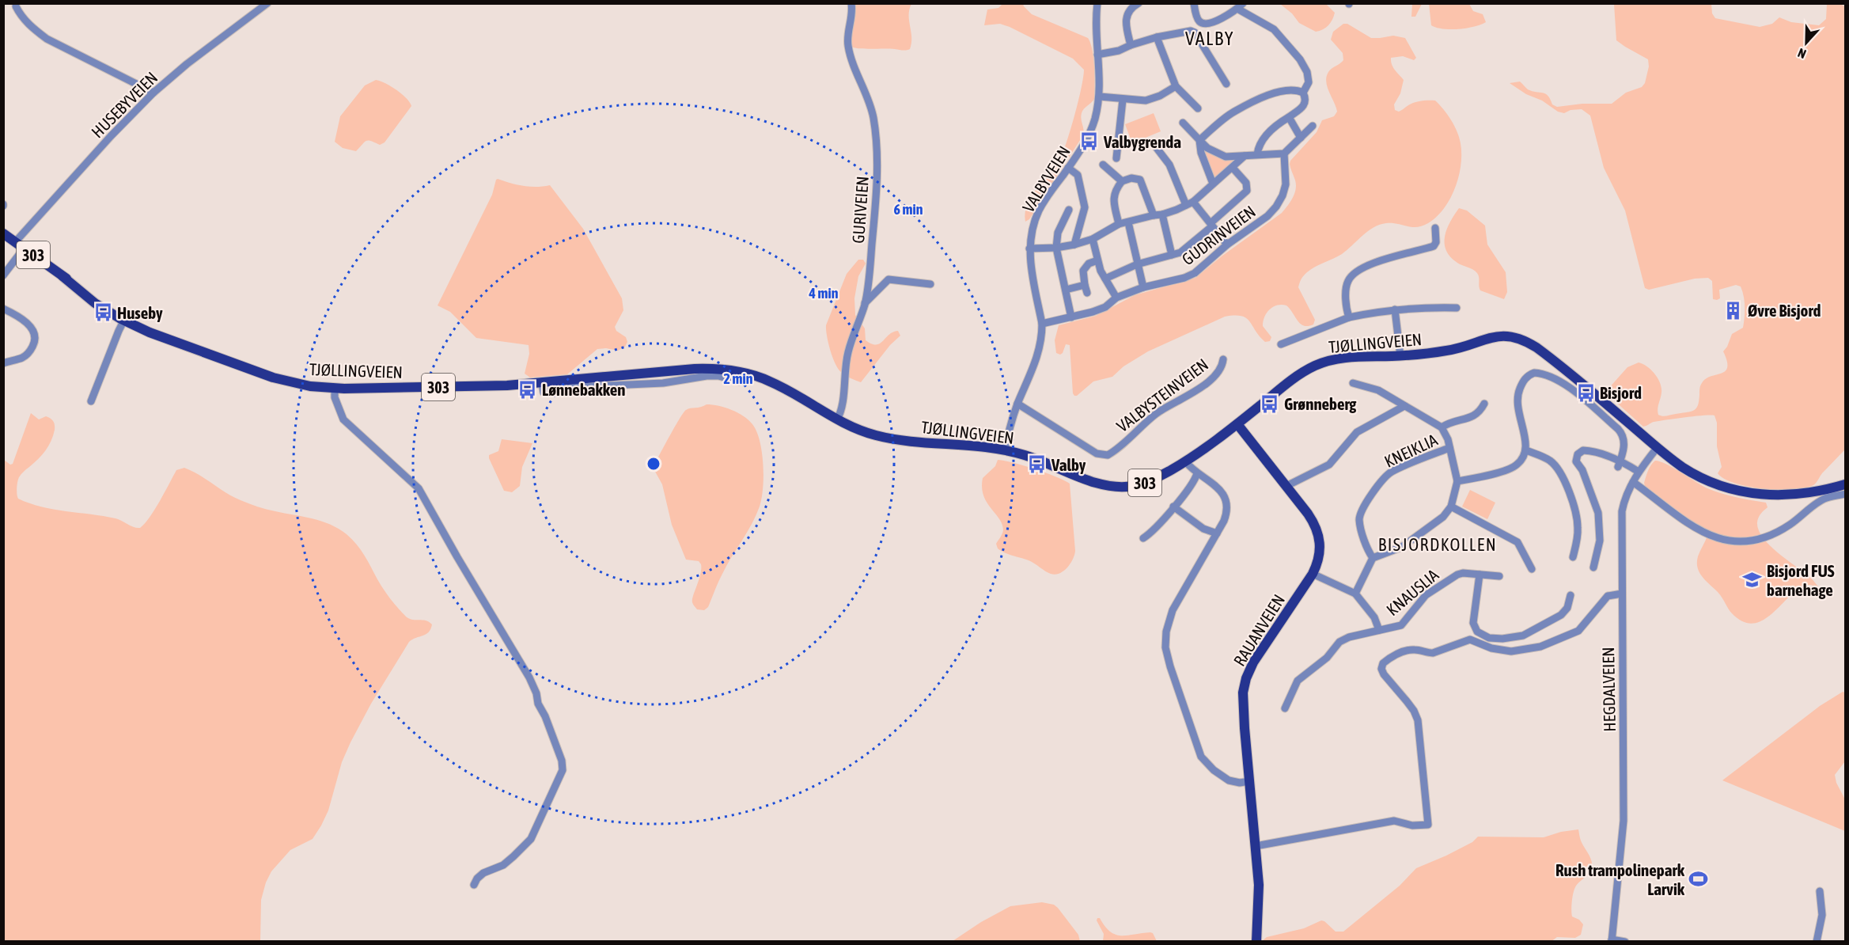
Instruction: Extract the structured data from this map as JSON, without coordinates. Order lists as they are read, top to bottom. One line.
{"streets":{"main road":["303","TJØLLINGVEIEN","RAUANVEIEN"],"street":["HUSEBYVEIEN","VALBYVEIEN","GURIVEIEN","GUDRINVEIEN","VALBYSTEINVEIEN","KNEIKLIA","KNAUSLIA","HEGDALVEIEN"]},"crossings":[["HUSEBYVEIEN","TJØLLINGVEIEN"],["VALBYVEIEN","GUDRINVEIEN"],["VALBYVEIEN","TJØLLINGVEIEN"],["VALBYVEIEN","VALBYSTEINVEIEN"],["GURIVEIEN","TJØLLINGVEIEN"],["TJØLLINGVEIEN","RAUANVEIEN"],["TJØLLINGVEIEN","HEGDALVEIEN"]],"districts":["VALBY","BISJORDKOLLEN"],"places":{"bus stop":["Valbygrenda","Huseby","Lønnebakken","Bisjord","Grønneberg","Valby"],"building":["Øvre Bisjord"],"school or university":["Bisjord FUS barnehage"],"sports":["Rush trampolinepark Larvik"]},"north":"bottom","rings":["6 min","4 min","2 min"]}
